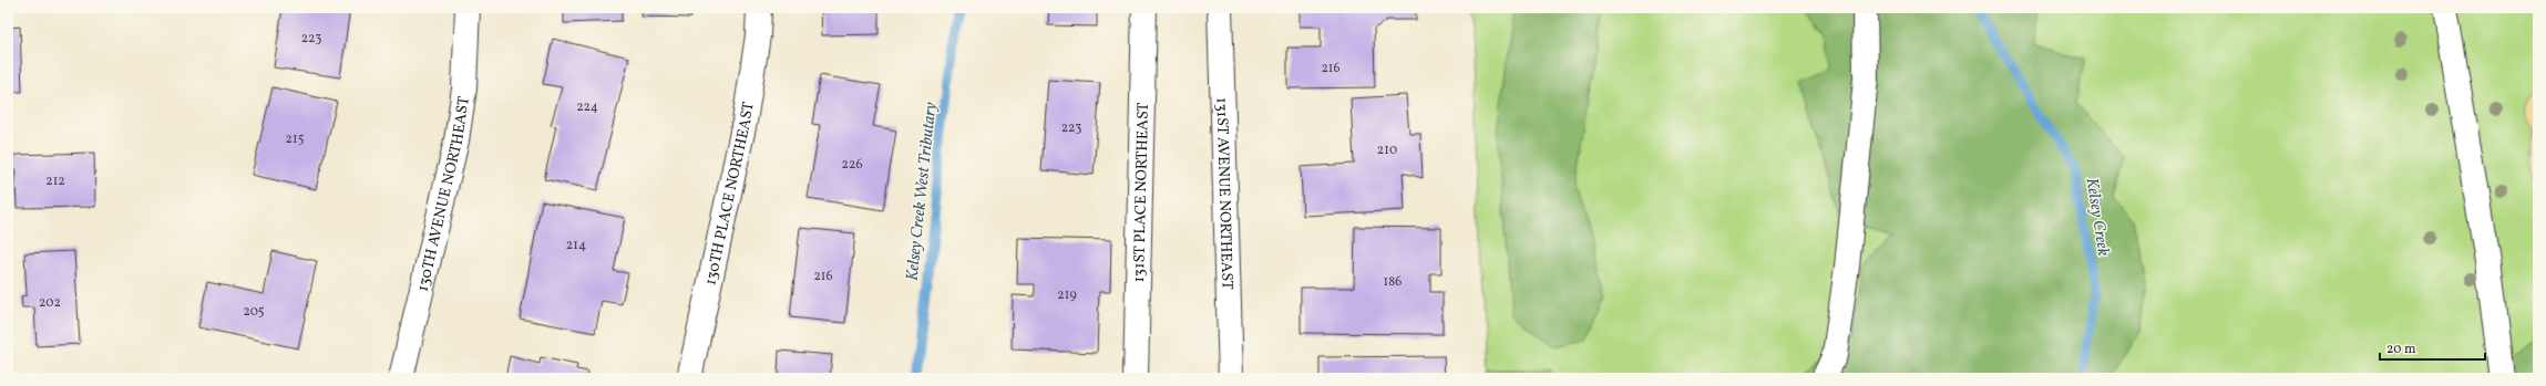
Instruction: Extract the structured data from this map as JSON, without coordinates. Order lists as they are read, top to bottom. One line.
{"streets":{"street":["131ST PLACE NORTHEAST","131ST AVENUE NORTHEAST","130TH AVENUE NORTHEAST","130TH PLACE NORTHEAST"]},"water":["Kelsey Creek West Tributary","Kelsey Creek"],"house_numbers":["223","216","224","223","215","210","226","212","214","216","186","219","202","205"],"scale_bar":"20 m"}
